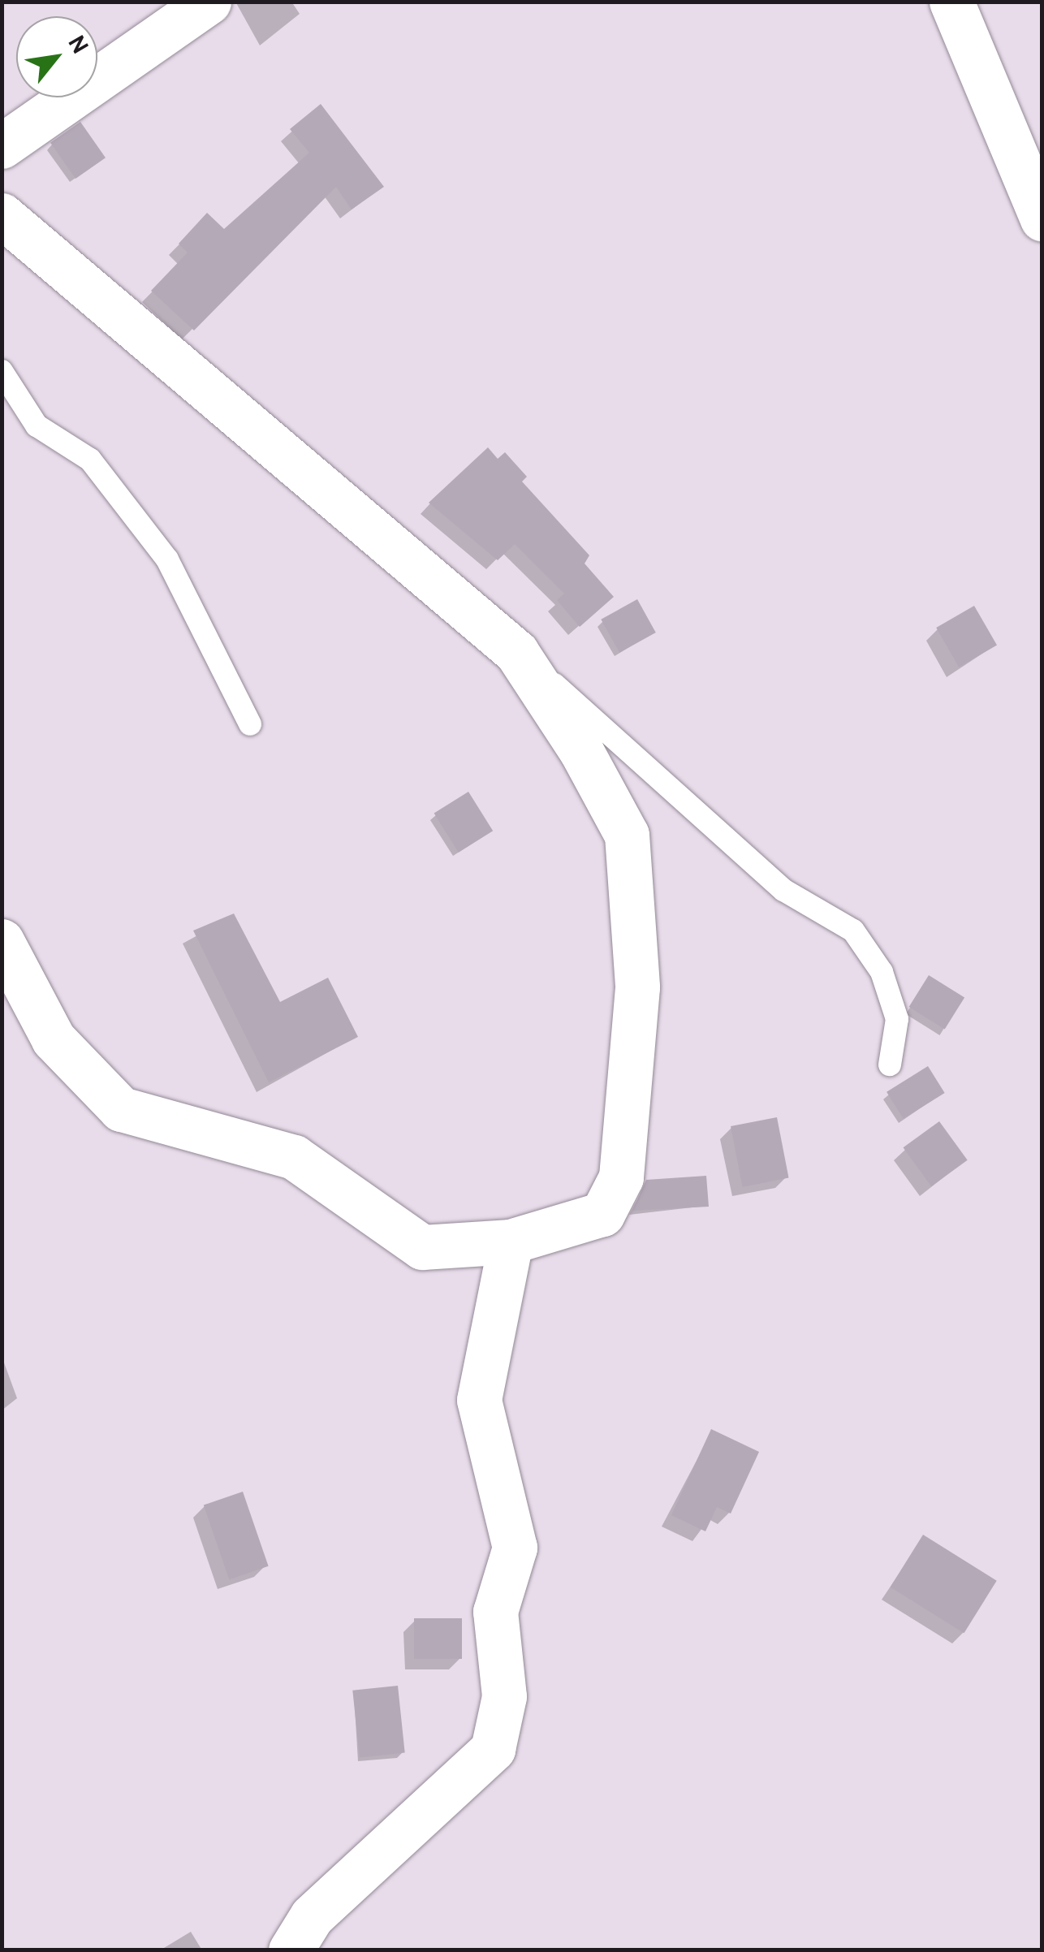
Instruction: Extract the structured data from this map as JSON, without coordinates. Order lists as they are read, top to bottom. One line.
{"north":"top right"}
